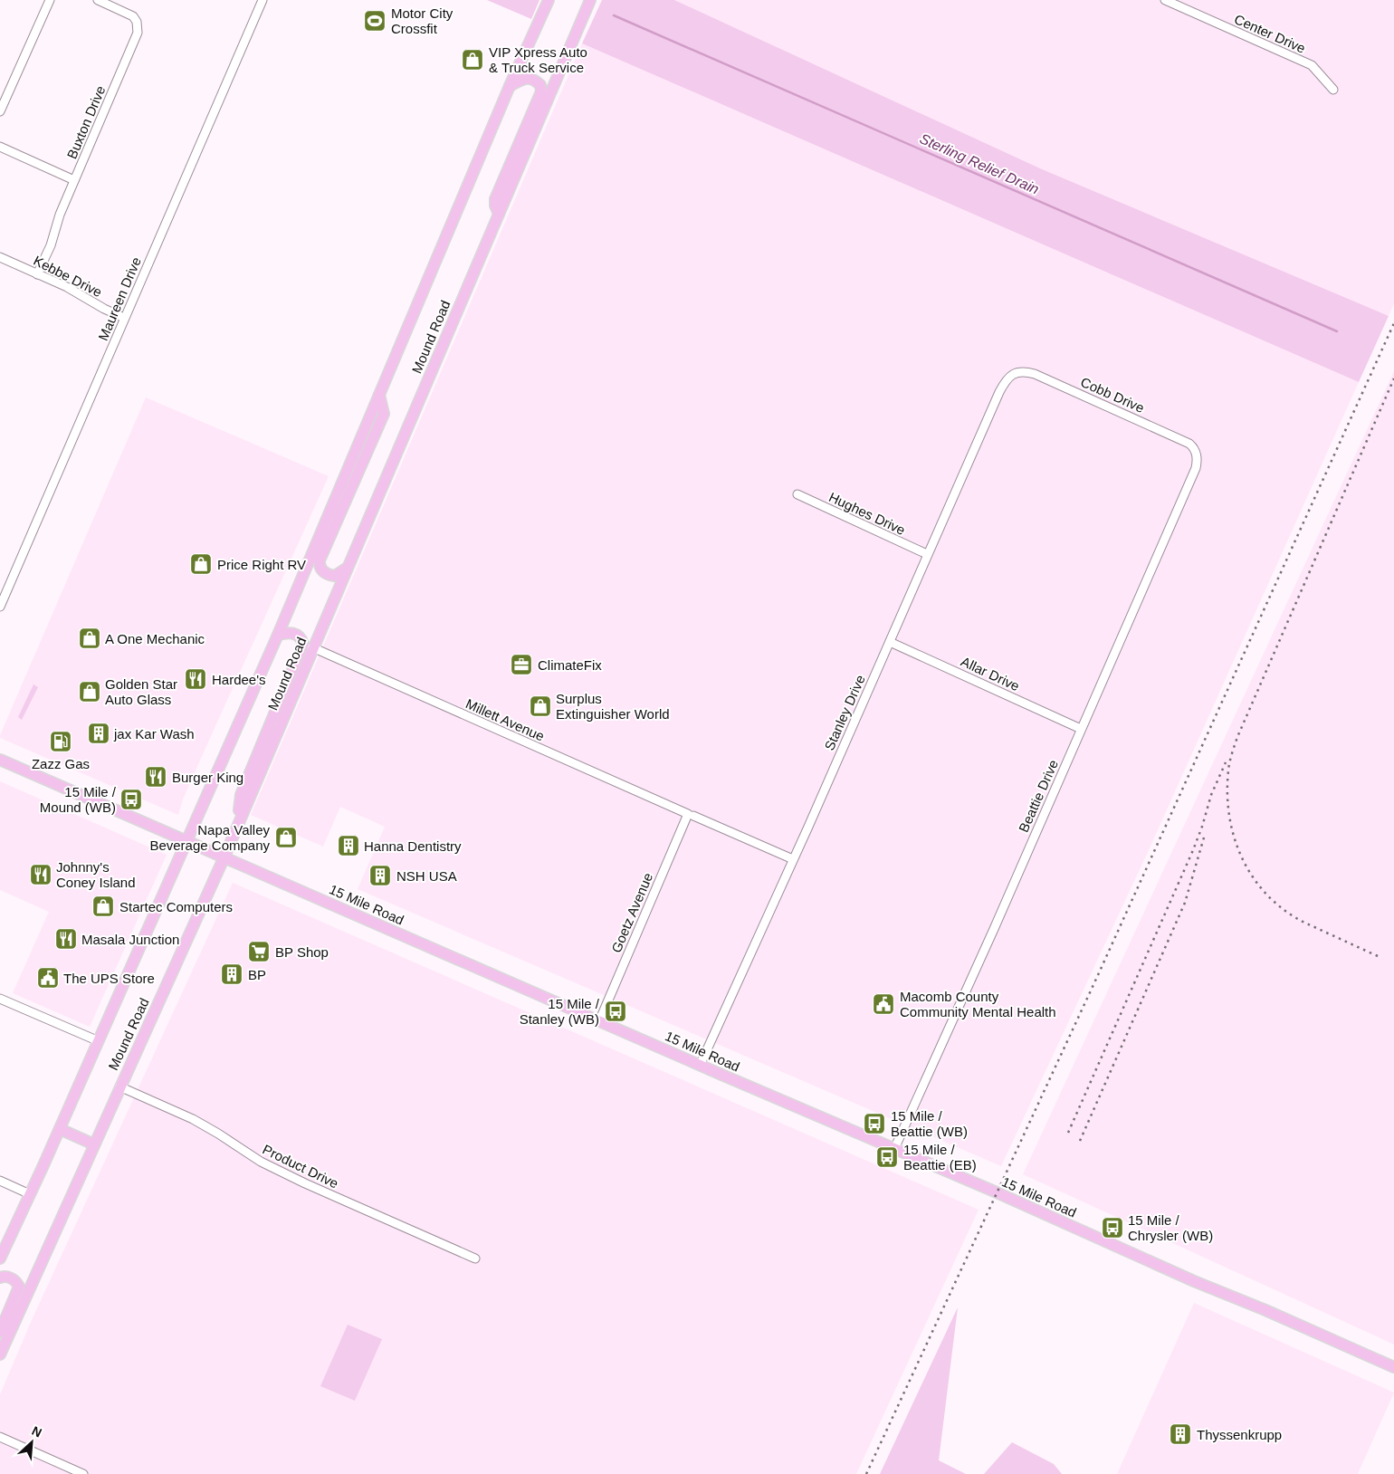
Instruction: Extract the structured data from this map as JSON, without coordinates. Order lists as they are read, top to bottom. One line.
{"streets":{"main road":["Mound Road","15 Mile Road"],"street":["Center Drive","Buxton Drive","Kebbe Drive","Maureen Drive","Cobb Drive","Hughes Drive","Allar Drive","Stanley Drive","Millett Avenue","Beattie Drive","Goetz Avenue","Product Drive"]},"crossings":[["Buxton Drive","Kebbe Drive"],["Kebbe Drive","Maureen Drive"],["Mound Road","Millett Avenue"],["Mound Road","15 Mile Road"],["Mound Road","Product Drive"],["Cobb Drive","Stanley Drive"],["Cobb Drive","Beattie Drive"],["Hughes Drive","Stanley Drive"],["Allar Drive","Stanley Drive"],["Allar Drive","Beattie Drive"],["Stanley Drive","Millett Avenue"],["Stanley Drive","15 Mile Road"],["Millett Avenue","Goetz Avenue"],["Beattie Drive","15 Mile Road"],["15 Mile Road","Goetz Avenue"]],"water":["Sterling Relief Drain"],"places":{"sports":["Motor City Crossfit"],"shop":["VIP Xpress Auto & Truck Service","Price Right RV","A One Mechanic","Golden Star Auto Glass","Surplus Extinguisher World","Napa Valley Beverage Company","Startec Computers"],"office":["ClimateFix"],"restaurant":["Hardee's","Burger King","Johnny's Coney Island","Masala Junction"],"building":["jax Kar Wash","Hanna Dentistry","NSH USA","BP","Thyssenkrupp"],"fuel station":["Zazz Gas"],"bus stop":["15 Mile / Mound (WB)","15 Mile / Stanley (WB)","15 Mile / Beattie (WB)","15 Mile / Beattie (EB)","15 Mile / Chrysler (WB)"],"supermarket":["BP Shop"],"public building":["The UPS Store","Macomb County Community Mental Health"]},"north":"top right"}
